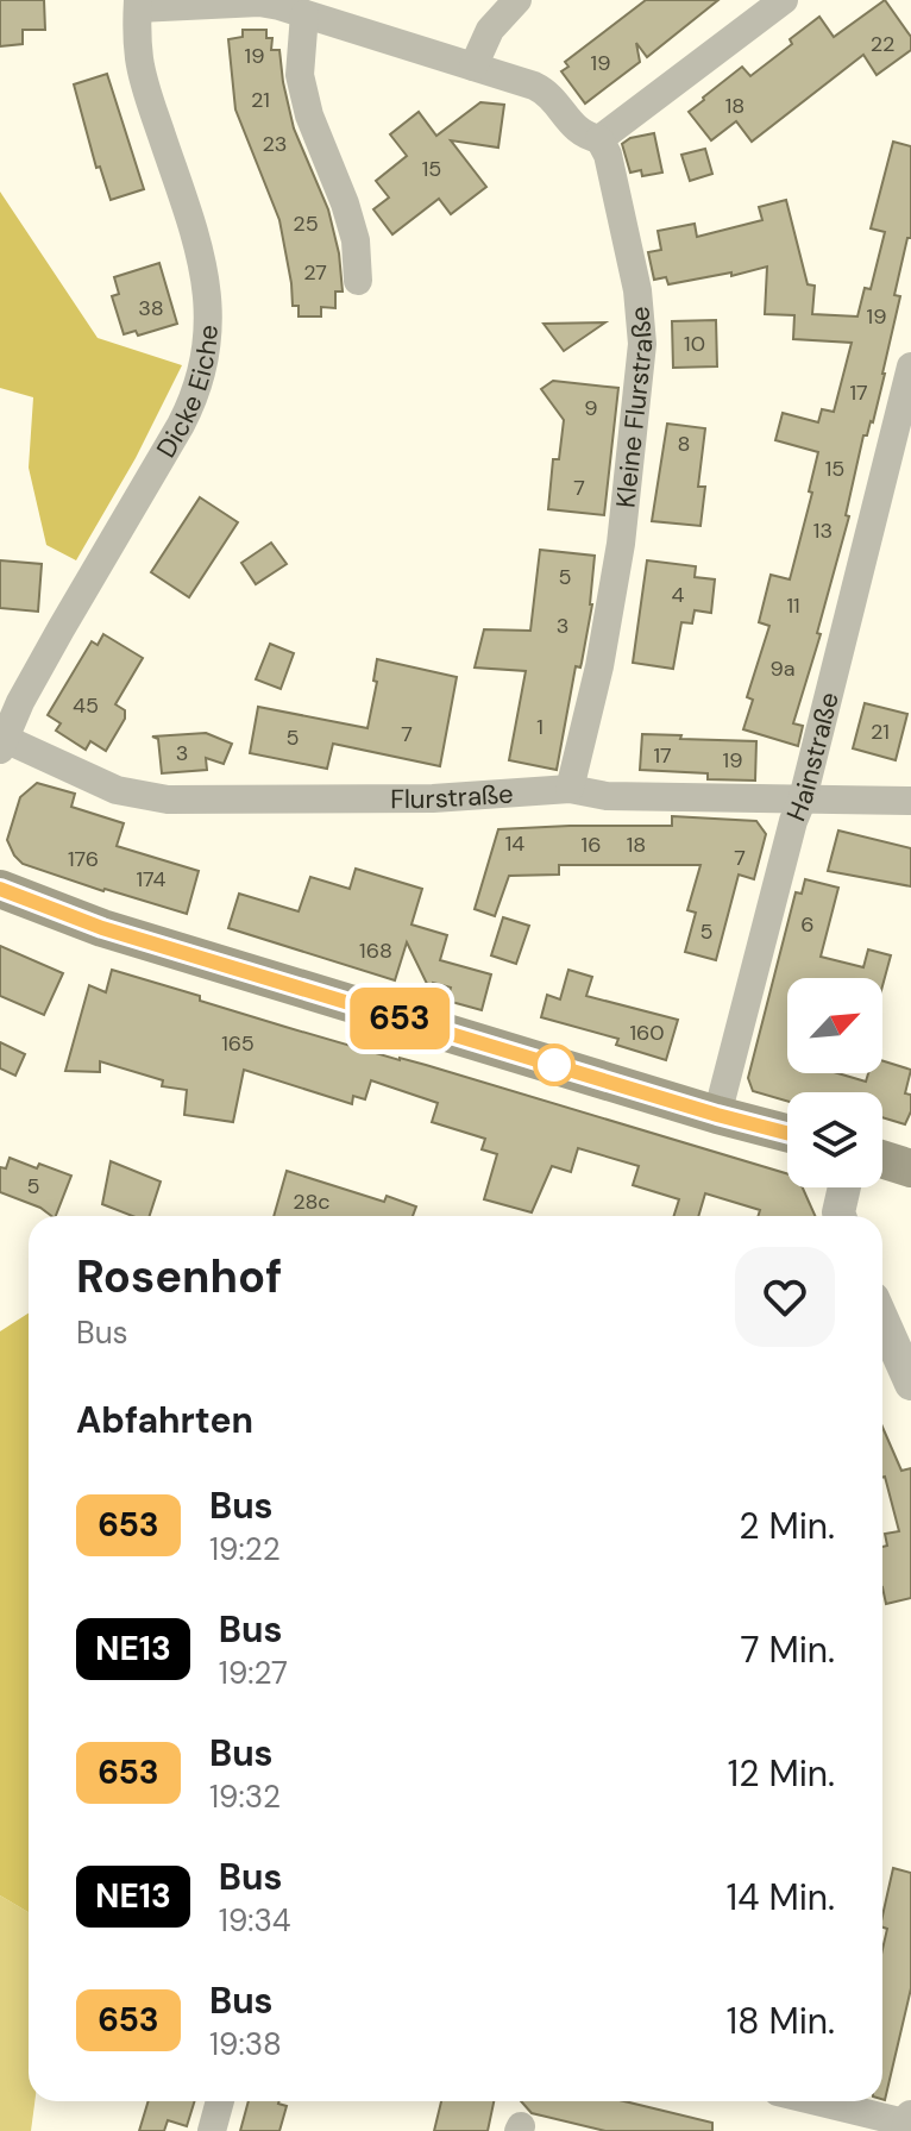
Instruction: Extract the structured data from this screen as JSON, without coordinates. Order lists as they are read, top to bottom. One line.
{"streets":{"street":["Dicke Eiche","Kleine Flurstraße","Hainstraße","Flurstraße"]},"crossings":[["Dicke Eiche","Flurstraße"],["Kleine Flurstraße","Flurstraße"],["Hainstraße","Flurstraße"]],"lines":["bus line 653"],"house_numbers":["22","19","19","21","18","23","15","25","27","38","19","10","17","9","8","15","7","13","5","4","11","3","9a","45","1","21","7","5","3","17","19","14","16","18","7","176","174","6","5","168","160","165","5","28c"],"north":"top right","page":{"on_map":"653","heading":[["Rosenhof","Bus"],"Abfahrten"],"list":[{"mark":"653","name":"Bus","note":"19:22","value":"2 Min."},{"mark":"NE13","name":"Bus","note":"19:27","value":"7 Min."},{"mark":"653","name":"Bus","note":"19:32","value":"12 Min."},{"mark":"NE13","name":"Bus","note":"19:34","value":"14 Min."},{"mark":"653","name":"Bus","note":"19:38","value":"18 Min."}]}}
